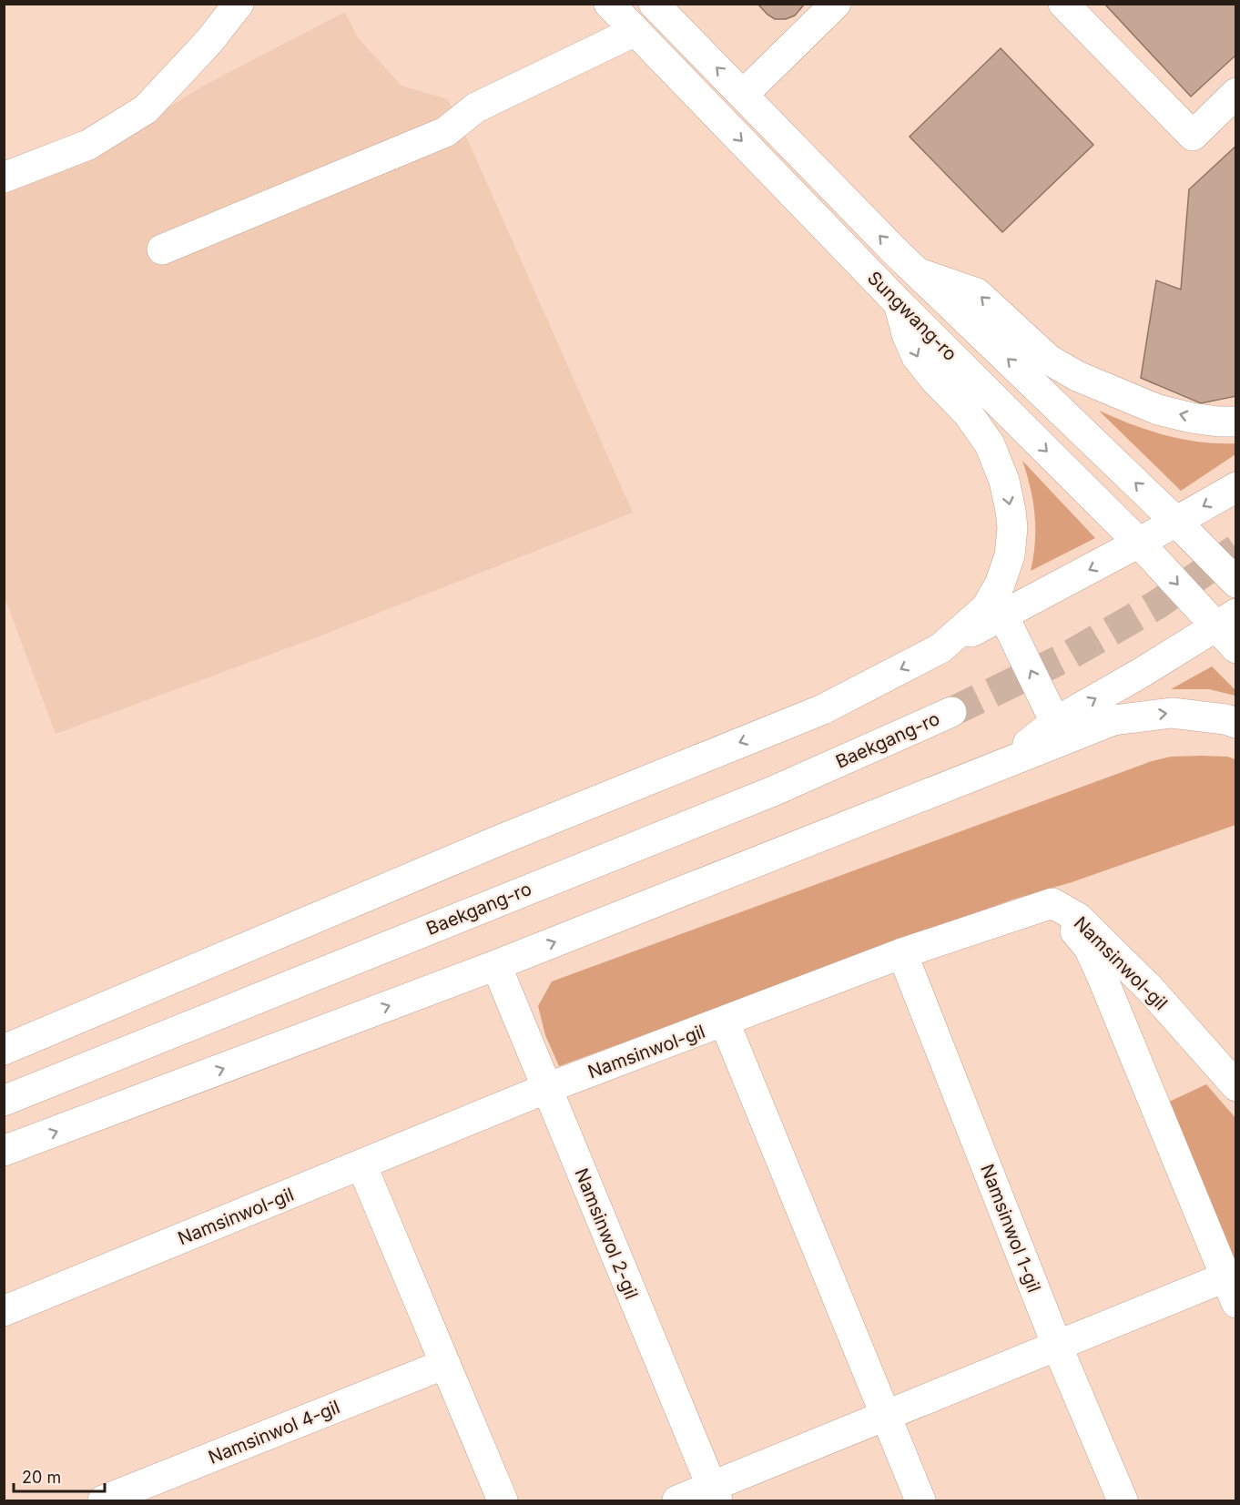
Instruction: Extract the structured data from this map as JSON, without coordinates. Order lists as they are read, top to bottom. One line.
{"streets":{"main road":["Sungwang-ro","Baekgang-ro","Namsinwol-gil","Namsinwol 1-gil","Namsinwol 2-gil","Namsinwol 4-gil"]},"crossings":[["Namsinwol-gil","Namsinwol 1-gil"],["Namsinwol-gil","Namsinwol 2-gil"]],"scale_bar":"20 m"}
